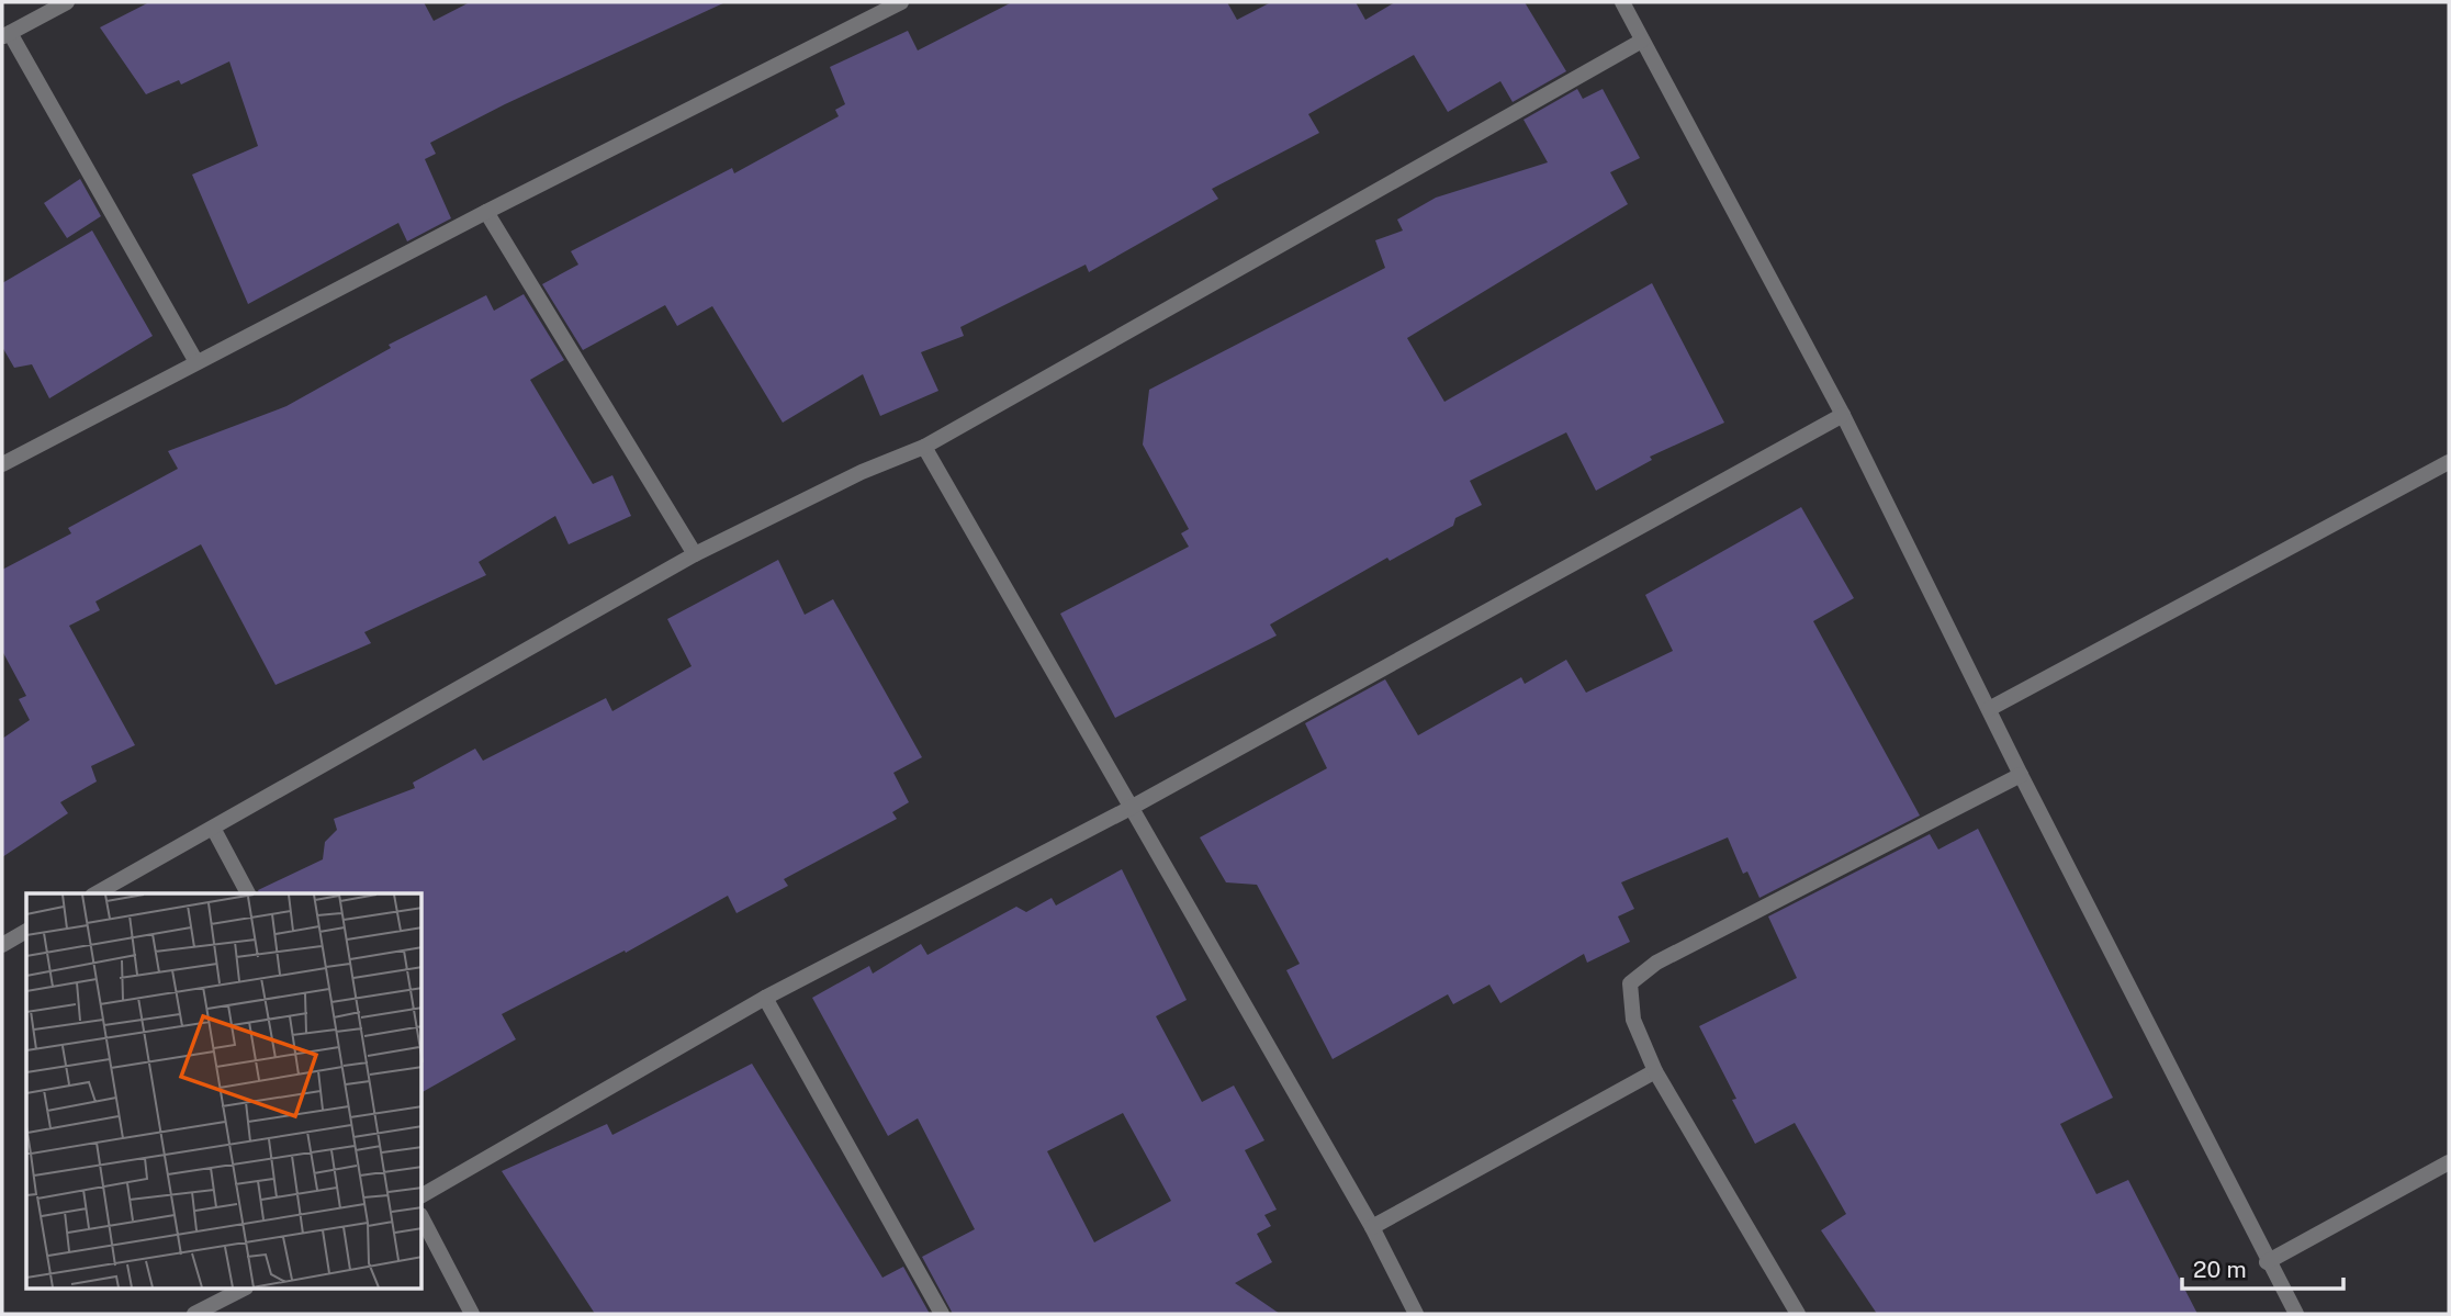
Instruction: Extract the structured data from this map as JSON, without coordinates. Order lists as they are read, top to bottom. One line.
{"scale_bar":"20 m"}
